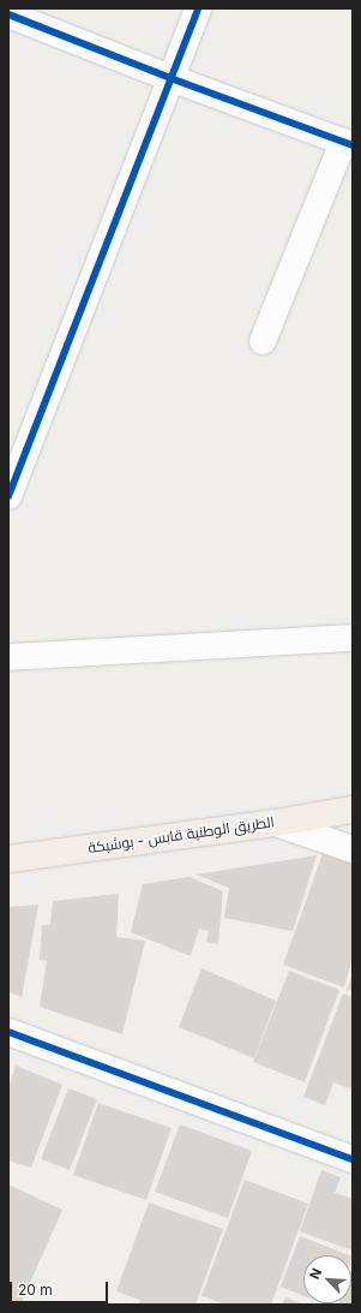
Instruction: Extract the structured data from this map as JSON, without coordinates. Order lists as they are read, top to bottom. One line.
{"streets":{"main road":["الطريق الوطنية قابس - بوشبكة"]},"scale_bar":"20 m","north":"top left"}
